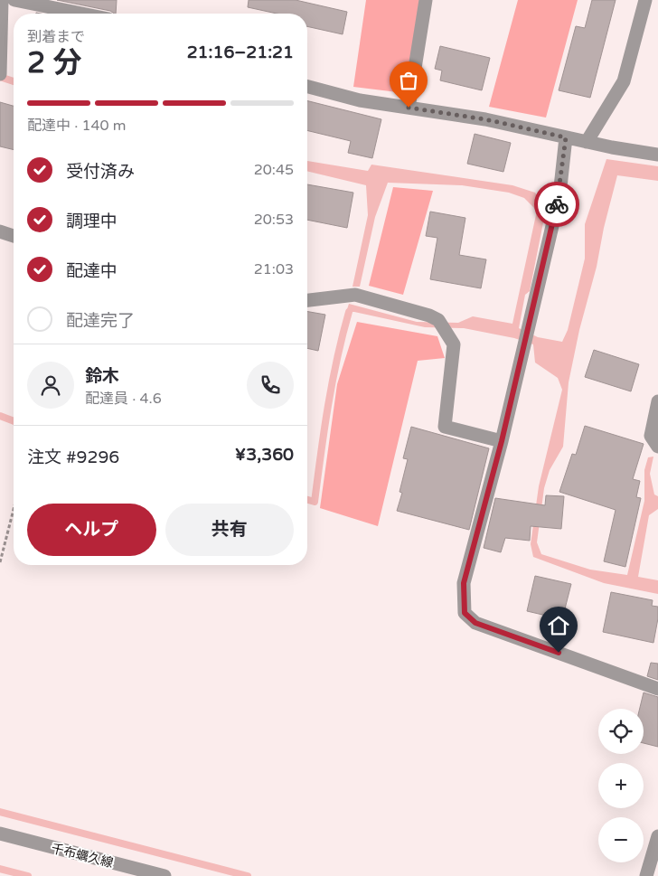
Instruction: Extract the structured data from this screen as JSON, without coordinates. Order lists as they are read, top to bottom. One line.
{"streets":{"street":["千布蠣久線"]},"page":{"heading":["2 分","到着まで","21:16–21:21"],"panel":["鈴木","配達員 · 4.6","注文 #9296","¥3,360"],"bar":"配達中 · 140 m","list":[["受付済み","20:45"],["調理中","20:53"],["配達中","21:03"],"配達完了"],"buttons":["ヘルプ","共有"],"map_buttons":["+","−"]}}
